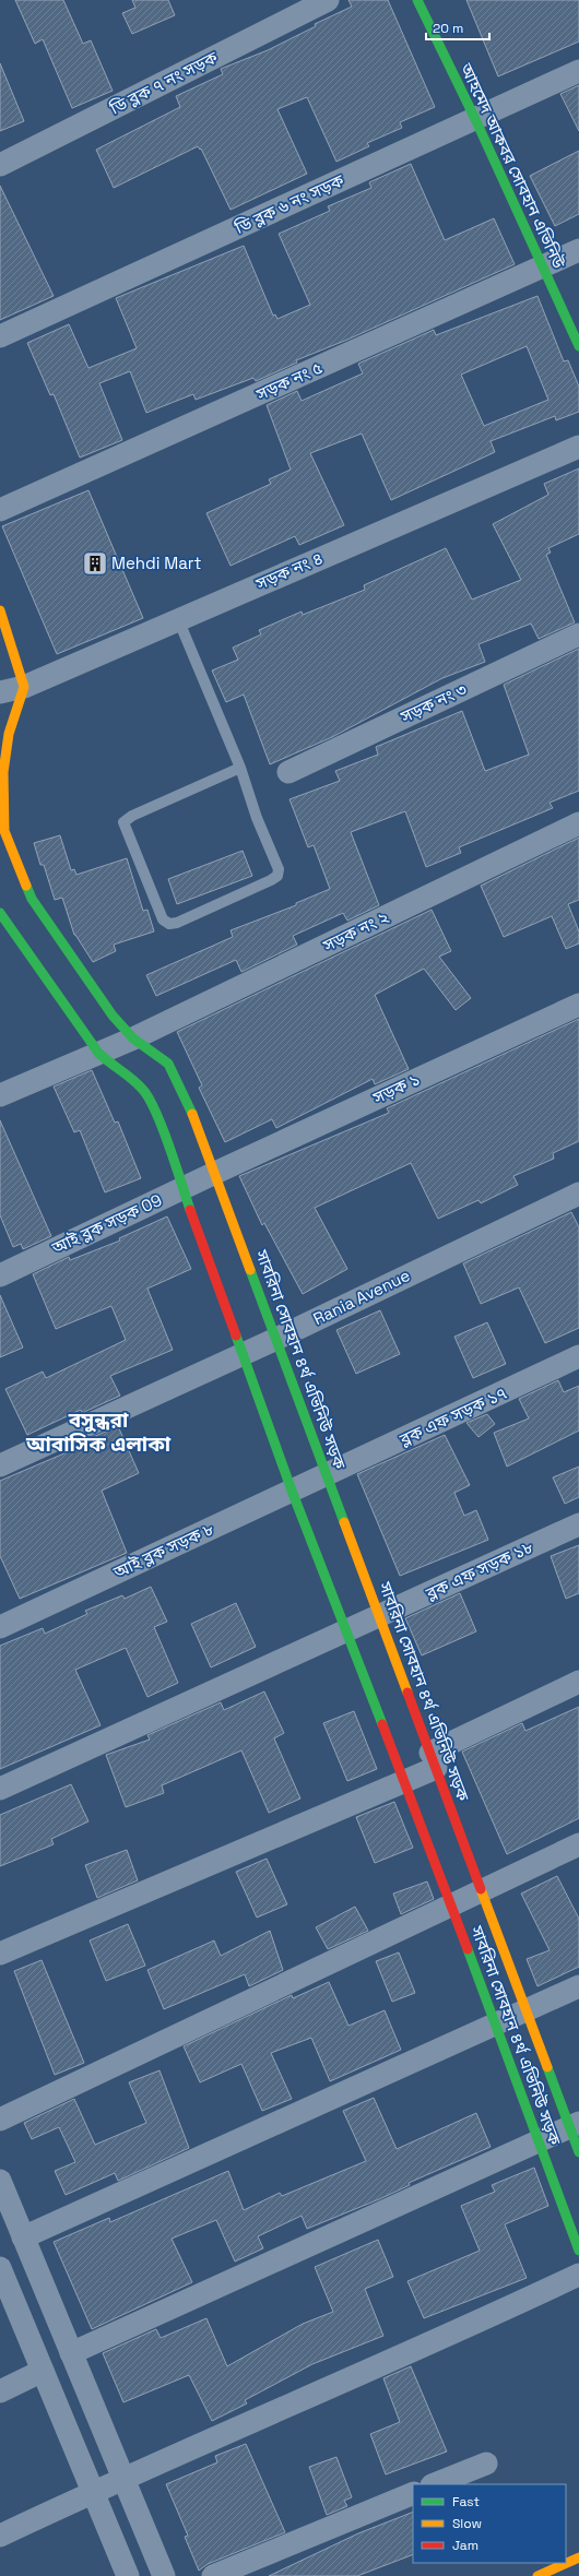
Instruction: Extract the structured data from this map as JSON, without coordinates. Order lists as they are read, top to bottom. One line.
{"streets":{"street":["ডি ব্লক ৭ নং সড়ক","আহমেদ আকবর সোবহান এভিনিউ","ডি ব্লক ৬ নং সড়ক","সড়ক নং ৫","সড়ক নং ৪","সড়ক নং ৩","সড়ক নং ২","সড়ক ১","আই ব্লক সড়ক 09","Rania Avenue","সাবরিনা সোবহান ৪র্থ এভিনিউ সড়ক","ব্লক এফ সড়ক ১৭","আই ব্লক সড়ক ৮","ব্লক এফ সড়ক ১৮"]},"crossings":[["আহমেদ আকবর সোবহান এভিনিউ","ডি ব্লক ৬ নং সড়ক"],["আহমেদ আকবর সোবহান এভিনিউ","সড়ক নং ৫"],["সড়ক নং ৪","সাবরিনা সোবহান ৪র্থ এভিনিউ সড়ক"],["সড়ক নং ২","সাবরিনা সোবহান ৪র্থ এভিনিউ সড়ক"],["সড়ক ১","আই ব্লক সড়ক 09"],["সড়ক ১","সাবরিনা সোবহান ৪র্থ এভিনিউ সড়ক"],["আই ব্লক সড়ক 09","সাবরিনা সোবহান ৪র্থ এভিনিউ সড়ক"],["Rania Avenue","সাবরিনা সোবহান ৪র্থ এভিনিউ সড়ক"],["সাবরিনা সোবহান ৪র্থ এভিনিউ সড়ক","ব্লক এফ সড়ক ১৭"],["সাবরিনা সোবহান ৪র্থ এভিনিউ সড়ক","আই ব্লক সড়ক ৮"],["সাবরিনা সোবহান ৪র্থ এভিনিউ সড়ক","ব্লক এফ সড়ক ১৮"],["ব্লক এফ সড়ক ১৭","আই ব্লক সড়ক ৮"]],"districts":["বসুন্ধরা আবাসিক এলাকা"],"places":{"building":["Mehdi Mart"]},"legend":["Fast","Slow","Jam"],"scale_bar":"20 m"}
